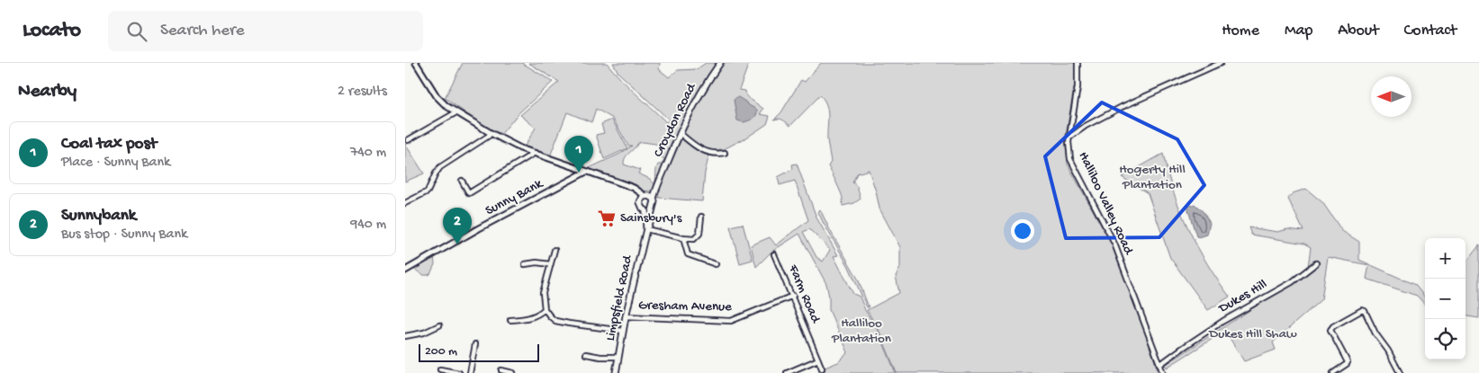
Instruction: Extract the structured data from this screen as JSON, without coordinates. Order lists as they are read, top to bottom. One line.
{"streets":{"main road":["Croydon Road","Limpsfield Road"],"street":["Sunny Bank","Halliloo Valley Road","Farm Road","Dukes Hill","Gresham Avenue"]},"crossings":[["Croydon Road","Limpsfield Road"],["Halliloo Valley Road","Dukes Hill"],["Farm Road","Gresham Avenue"],["Limpsfield Road","Gresham Avenue"]],"parks":["Hogerty Hill Plantation","Halliloo Plantation","Dukes Hill Shaw"],"places":{"supermarket":["Sainsbury's"]},"scale_bar":"200 m","north":"left","page":{"header":"Locato","search":"Search here","nav":["Home","Map","About","Contact"],"heading":["Nearby","2 results"],"list":[{"mark":"1","name":"Coal tax post","note":"Place · Sunny Bank","value":"740 m"},{"mark":"2","name":"Sunnybank","note":"Bus stop · Sunny Bank","value":"940 m"}],"pins":["1","2"],"map_buttons":["+","−"],"scale":"200 m"}}
